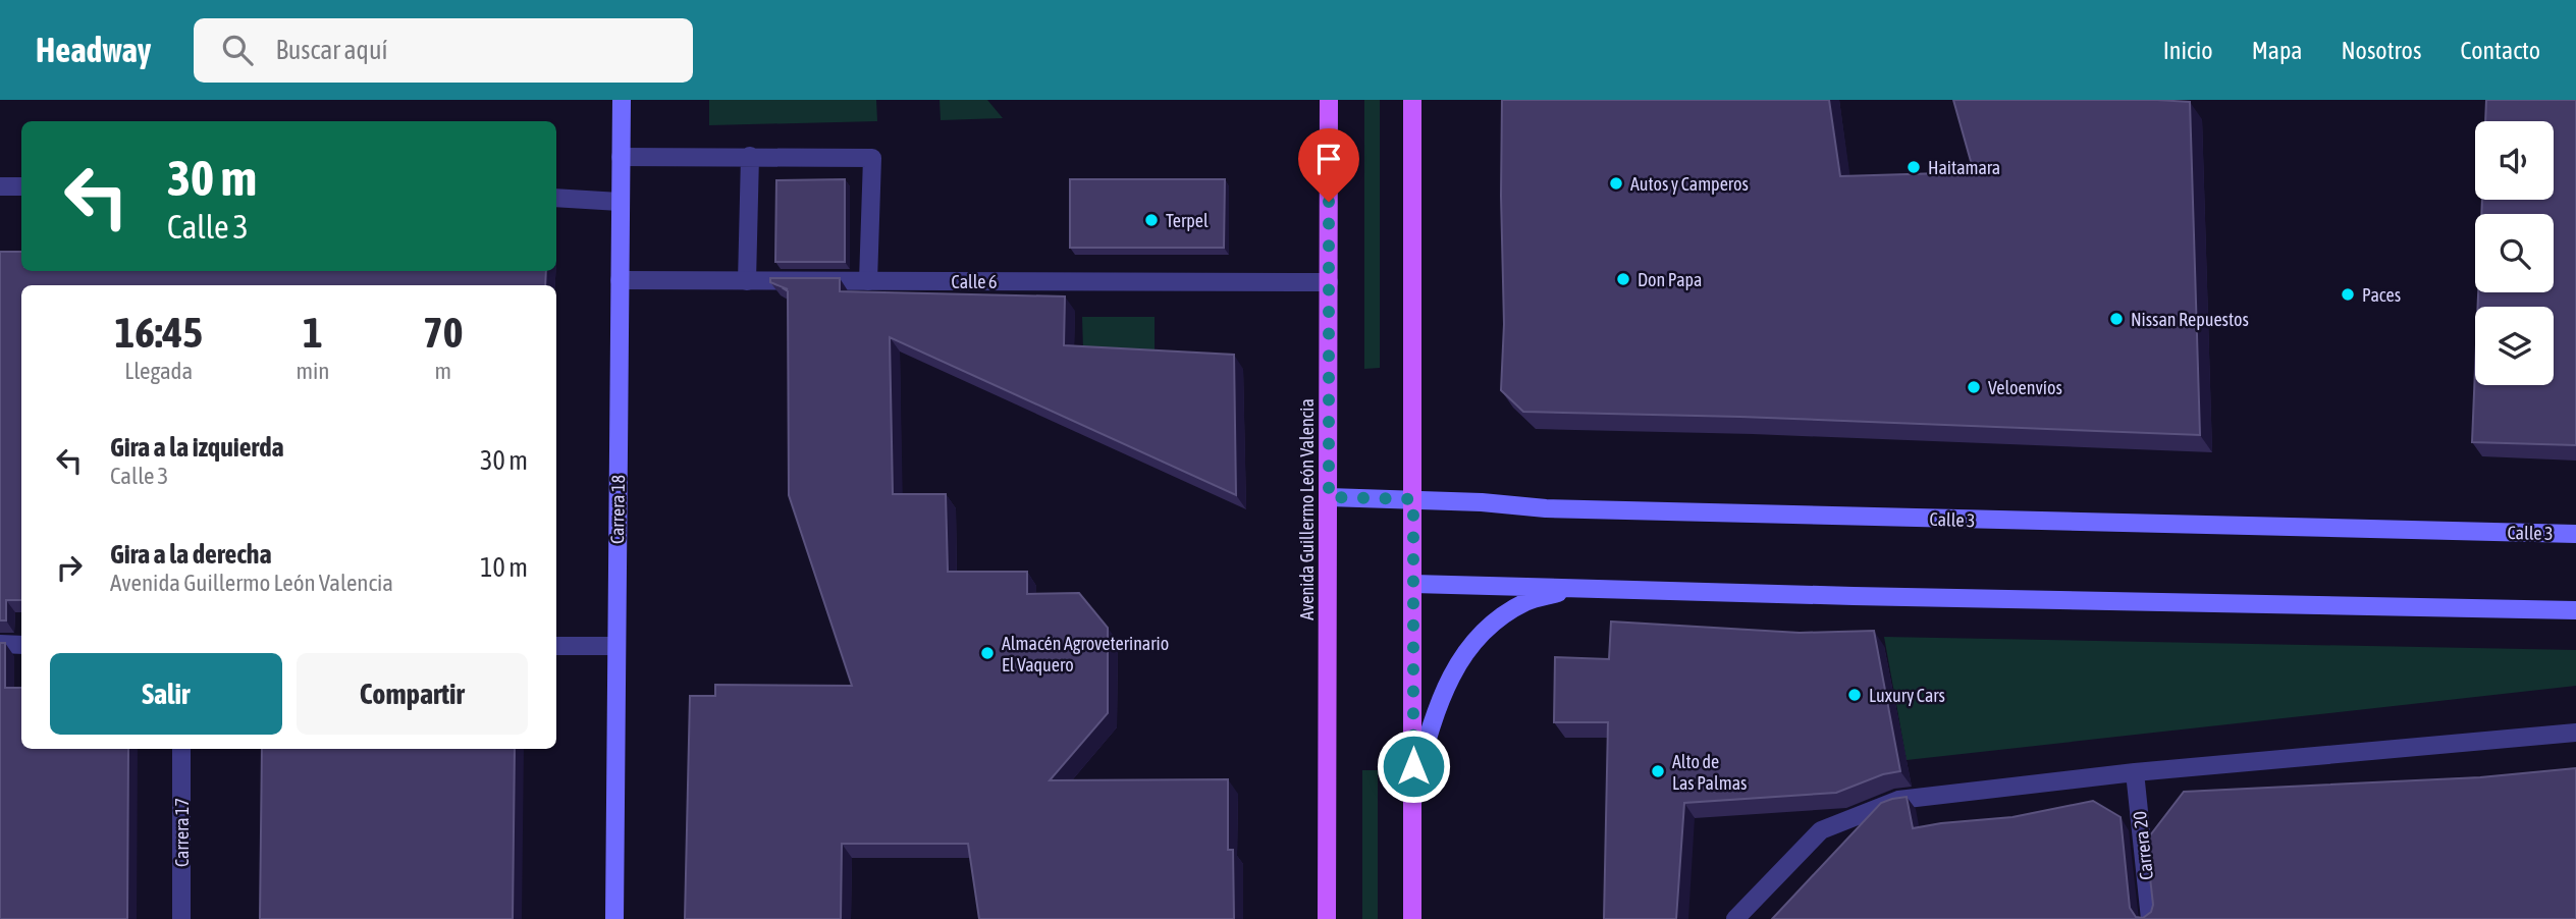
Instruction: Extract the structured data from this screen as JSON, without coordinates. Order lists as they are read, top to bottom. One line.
{"streets":{"main road":["Avenida Guillermo León Valencia"],"street":["Calle 6","Carrera 18","Calle 3","Carrera 17","Carrera 20"]},"crossings":[["Calle 6","Carrera 18"],["Calle 6","Avenida Guillermo León Valencia"],["Avenida Guillermo León Valencia","Calle 3"]],"places":["Haitamara","Autos y Camperos","Terpel","Don Papa","Paces","Nissan Repuestos","Veloenvíos","Almacén Agroveterinario El Vaquero","Luxury Cars","Alto de Las Palmas"],"page":{"header":"Headway","search":"Buscar aquí","nav":["Inicio","Mapa","Nosotros","Contacto"],"turn":["30 m","Calle 3"],"eta":["16:45","Llegada","1","min","70","m"],"list":[{"name":"Gira a la izquierda","note":"Calle 3","value":"30 m"},{"name":"Gira a la derecha","note":"Avenida Guillermo León Valencia","value":"10 m"}],"buttons":["Salir","Compartir"]}}
